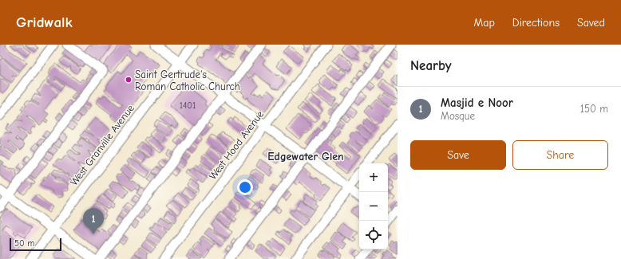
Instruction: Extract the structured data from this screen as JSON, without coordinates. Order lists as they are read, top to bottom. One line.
{"streets":{"street":["West Granville Avenue","West Hood Avenue"]},"districts":["Edgewater Glen"],"places":["Saint Gertrude's Roman Catholic Church"],"house_numbers":["1401"],"scale_bar":"50 m","page":{"header":"Gridwalk","nav":["Map","Directions","Saved"],"heading":"Nearby","list":[{"mark":"1","name":"Masjid e Noor","note":"Mosque","value":"150 m"}],"buttons":["Save","Share"],"map_buttons":["+","−"],"pins":"1","scale":"50 m"}}
